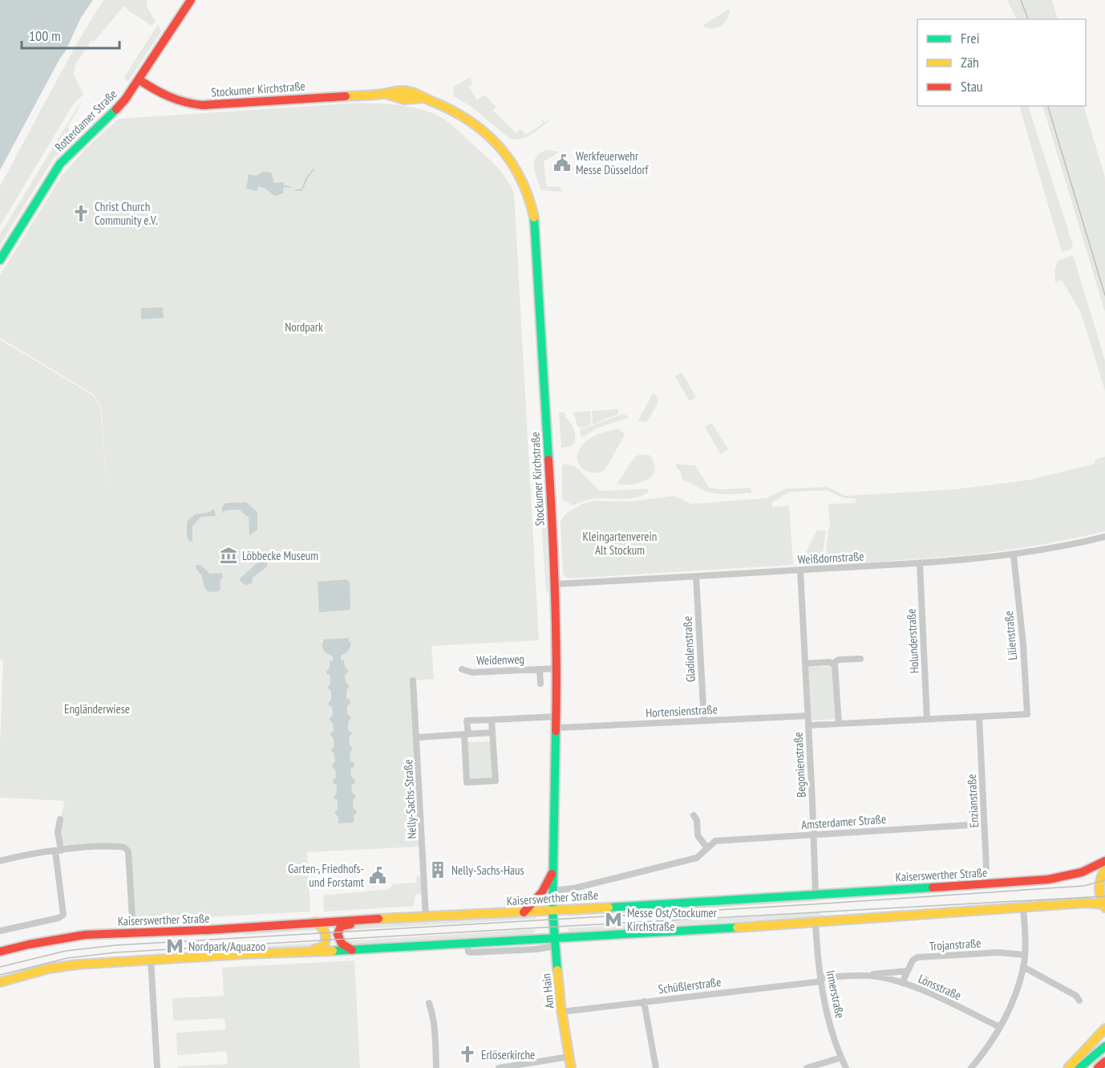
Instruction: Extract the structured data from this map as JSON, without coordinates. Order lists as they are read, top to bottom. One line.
{"streets":{"main road":["Stockumer Kirchstraße","Rotterdamer Straße","Kaiserswerther Straße","Am Hain"],"street":["Weißdornstraße","Lilienstraße","Holunderstraße","Gladiolenstraße","Weidenweg","Hortensienstraße","Begonienstraße","Nelly-Sachs-Straße","Enzianstraße","Amsterdamer Straße","Trojanstraße","Schüßlerstraße","Lönsstraße","Irmerstraße"]},"crossings":[["Stockumer Kirchstraße","Rotterdamer Straße"],["Stockumer Kirchstraße","Weißdornstraße"],["Stockumer Kirchstraße","Weidenweg"],["Stockumer Kirchstraße","Hortensienstraße"],["Stockumer Kirchstraße","Amsterdamer Straße"],["Weißdornstraße","Lilienstraße"],["Weißdornstraße","Holunderstraße"],["Weißdornstraße","Gladiolenstraße"],["Weißdornstraße","Begonienstraße"],["Lilienstraße","Enzianstraße"],["Gladiolenstraße","Hortensienstraße"],["Hortensienstraße","Begonienstraße"],["Begonienstraße","Amsterdamer Straße"],["Begonienstraße","Kaiserswerther Straße"],["Nelly-Sachs-Straße","Kaiserswerther Straße"],["Enzianstraße","Amsterdamer Straße"],["Enzianstraße","Kaiserswerther Straße"],["Kaiserswerther Straße","Am Hain"],["Trojanstraße","Lönsstraße"],["Schüßlerstraße","Lönsstraße"],["Schüßlerstraße","Am Hain"],["Schüßlerstraße","Irmerstraße"],["Lönsstraße","Irmerstraße"]],"parks":["Nordpark","Kleingartenverein Alt Stockum","Engländerwiese"],"places":{"public building":["Werkfeuerwehr Messe Düsseldorf","Garten-, Friedhofs- und Forstamt"],"church":["Christ Church Community e.V.","Erlöserkirche"],"museum":["Löbbecke Museum"],"building":["Nelly-Sachs-Haus"],"metro station":["Messe Ost/Stockumer Kirchstraße","Nordpark/Aquazoo"]},"legend":["Frei","Zäh","Stau"],"scale_bar":"100 m"}
